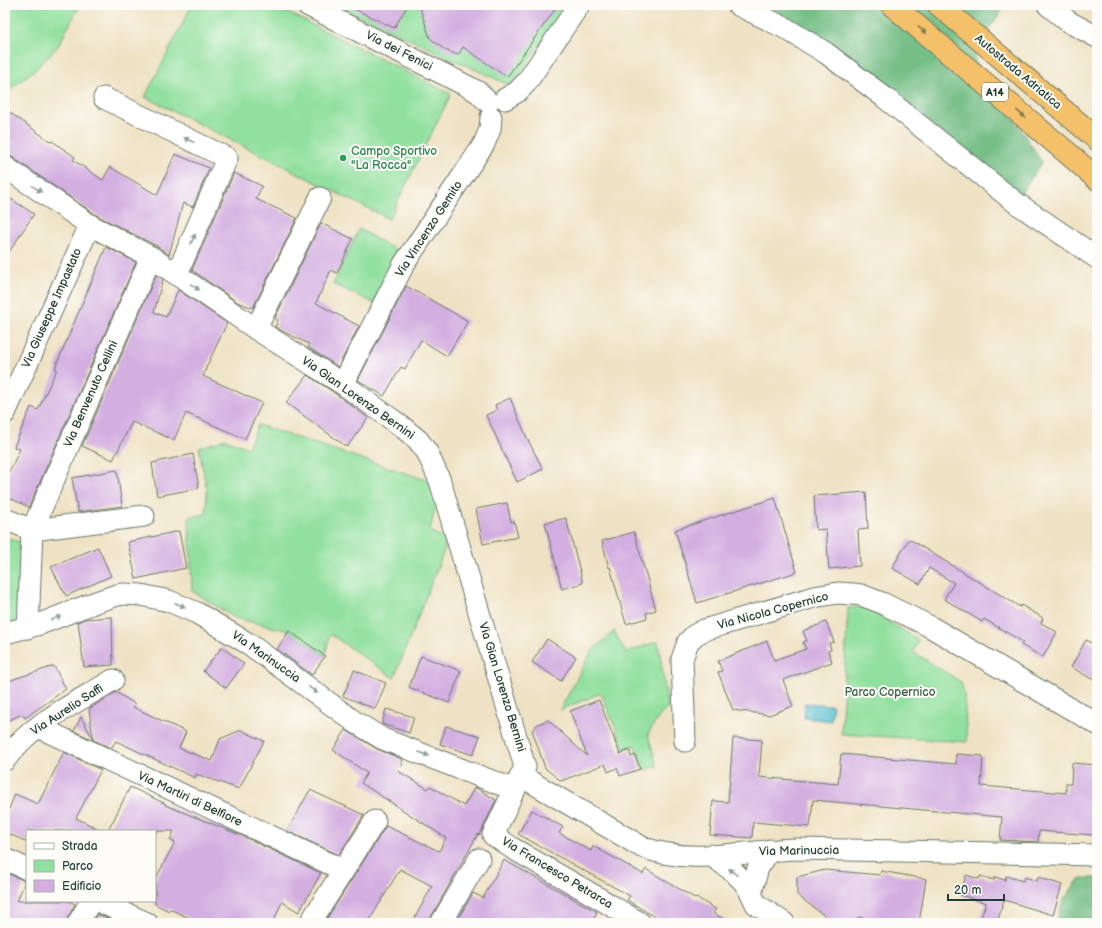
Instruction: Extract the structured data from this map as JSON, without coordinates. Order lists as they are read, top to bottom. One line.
{"streets":{"highway":["Autostrada Adriatica","A14"],"street":["Via dei Fenici","Via Vincenzo Gemito","Via Giuseppe Impastato","Via Benvenuto Cellini","Via Gian Lorenzo Bernini","Via Nicola Copernico","Via Marinuccia","Via Aurelio Saffi","Via Martiri di Belfiore","Via Francesco Petrarca"]},"crossings":[["Via dei Fenici","Via Vincenzo Gemito"],["Via Vincenzo Gemito","Via Gian Lorenzo Bernini"],["Via Giuseppe Impastato","Via Gian Lorenzo Bernini"],["Via Benvenuto Cellini","Via Gian Lorenzo Bernini"],["Via Benvenuto Cellini","Via Marinuccia"],["Via Gian Lorenzo Bernini","Via Marinuccia"],["Via Gian Lorenzo Bernini","Via Francesco Petrarca"],["Via Aurelio Saffi","Via Martiri di Belfiore"]],"one_way":["Via Marinuccia"],"parks":["Parco Copernico"],"places":["Campo Sportivo \"La Rocca\""],"legend":["Strada","Parco","Edificio"],"scale_bar":"20 m"}
